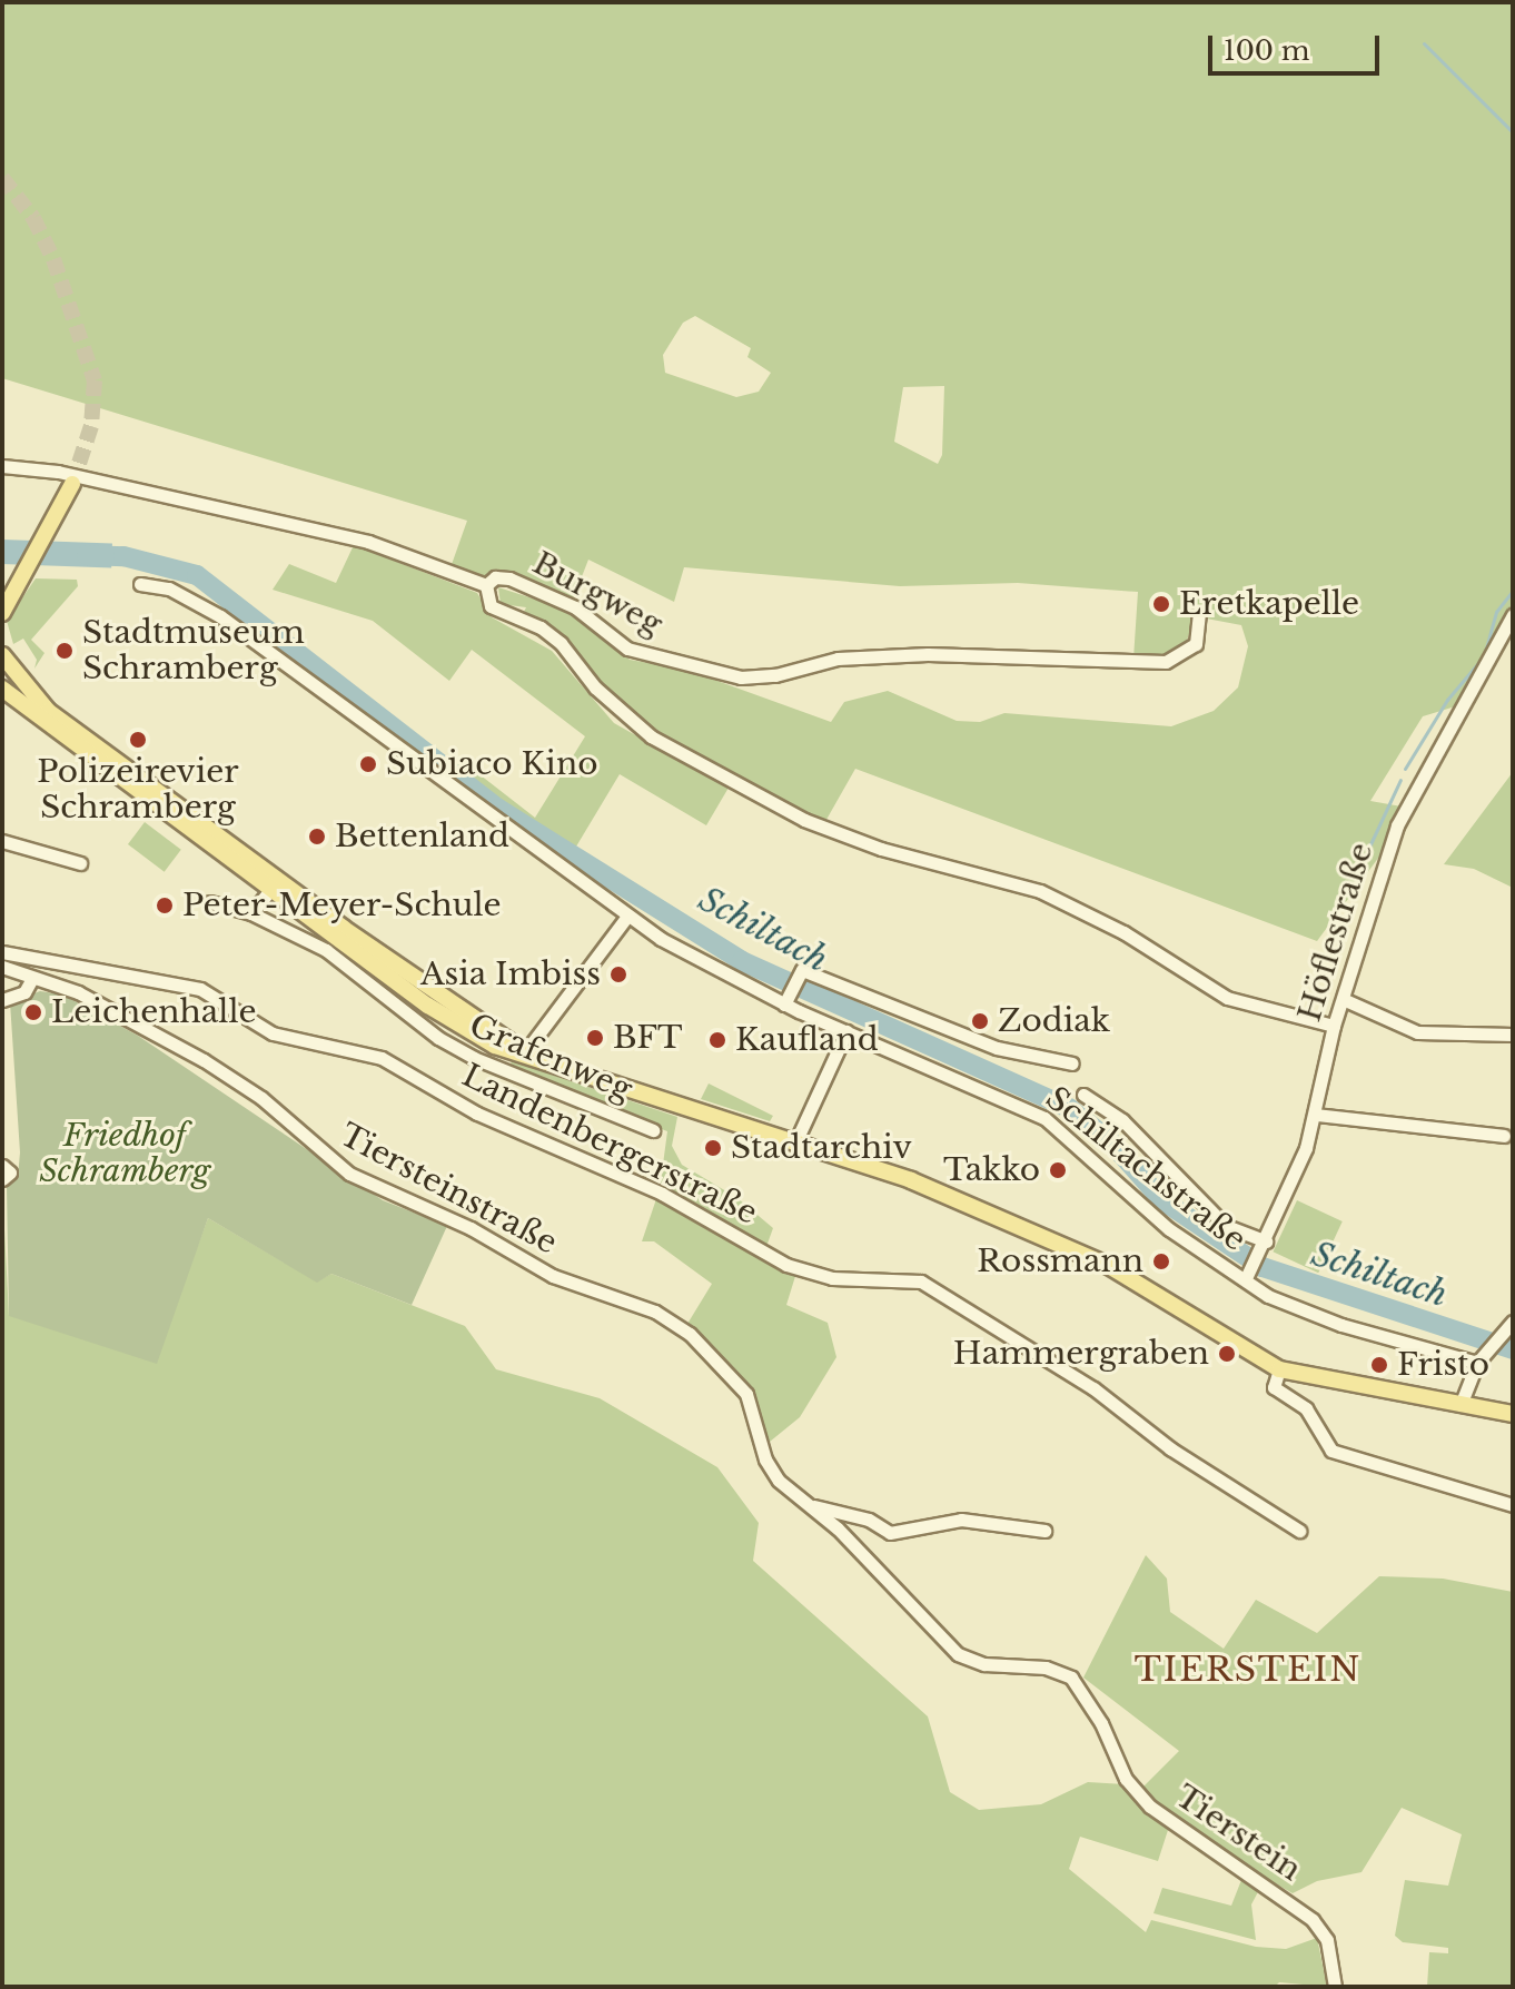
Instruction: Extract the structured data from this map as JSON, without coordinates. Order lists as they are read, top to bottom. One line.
{"streets":{"street":["Burgweg","Höflestraße","Grafenweg","Landenbergerstraße","Schiltachstraße","Tiersteinstraße","Tierstein"]},"crossings":[["Höflestraße","Schiltachstraße"],["Tiersteinstraße","Tierstein"]],"districts":["TIERSTEIN"],"water":["Schiltach"],"parks":["Friedhof Schramberg"],"places":["Eretkapelle","Stadtmuseum Schramberg","Polizeirevier Schramberg","Subiaco Kino","Bettenland","Peter-Meyer-Schule","Asia Imbiss","Leichenhalle","Zodiak","BFT","Kaufland","Stadtarchiv","Takko","Rossmann","Hammergraben","Fristo"],"scale_bar":"100 m"}
